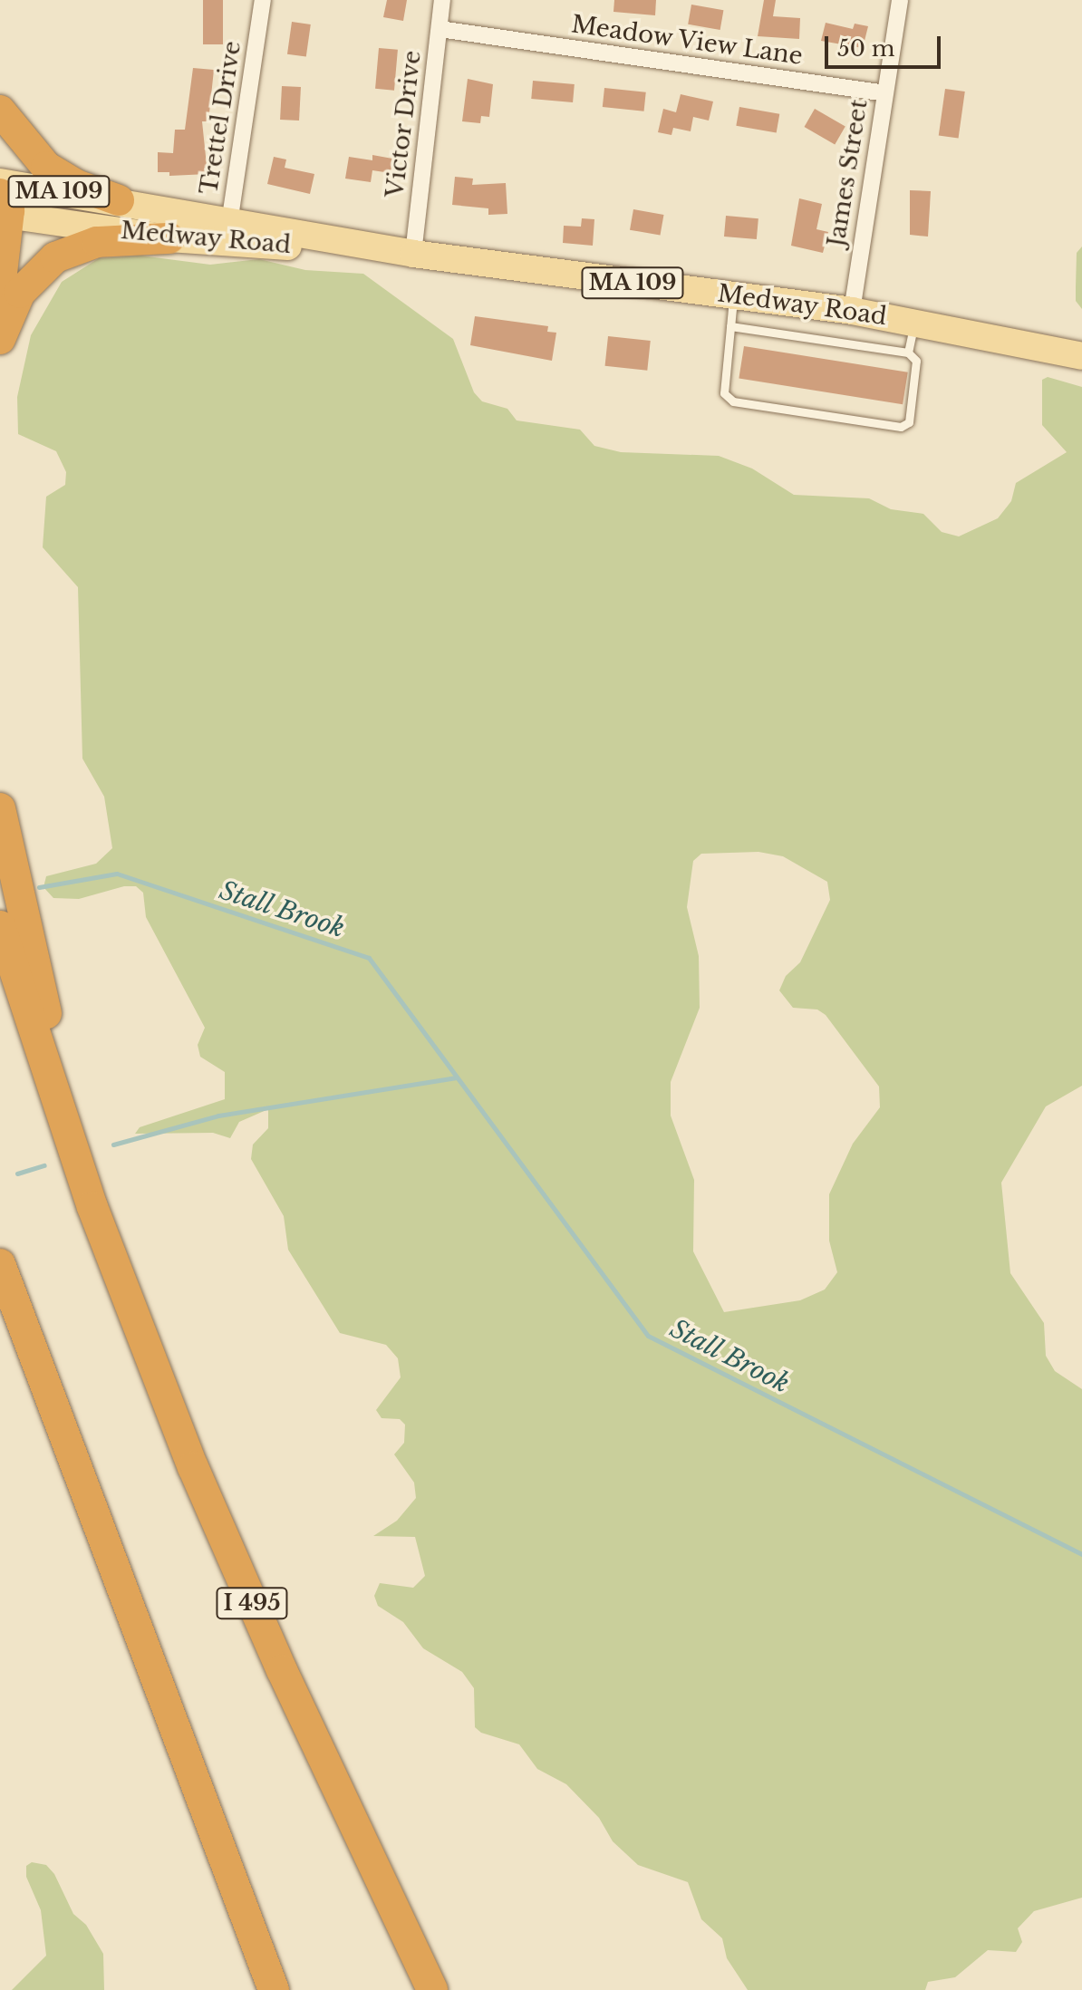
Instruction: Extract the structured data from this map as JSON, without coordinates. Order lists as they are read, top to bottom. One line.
{"streets":{"highway":["I 495"],"main road":["MA 109","Medway Road"],"street":["Meadow View Lane","Trettel Drive","Victor Drive","James Street"]},"crossings":[["Meadow View Lane","Victor Drive"],["Meadow View Lane","James Street"],["Trettel Drive","Medway Road"],["Victor Drive","Medway Road"],["James Street","Medway Road"],["MA 109","Medway Road"]],"water":["Stall Brook"],"scale_bar":"50 m"}
